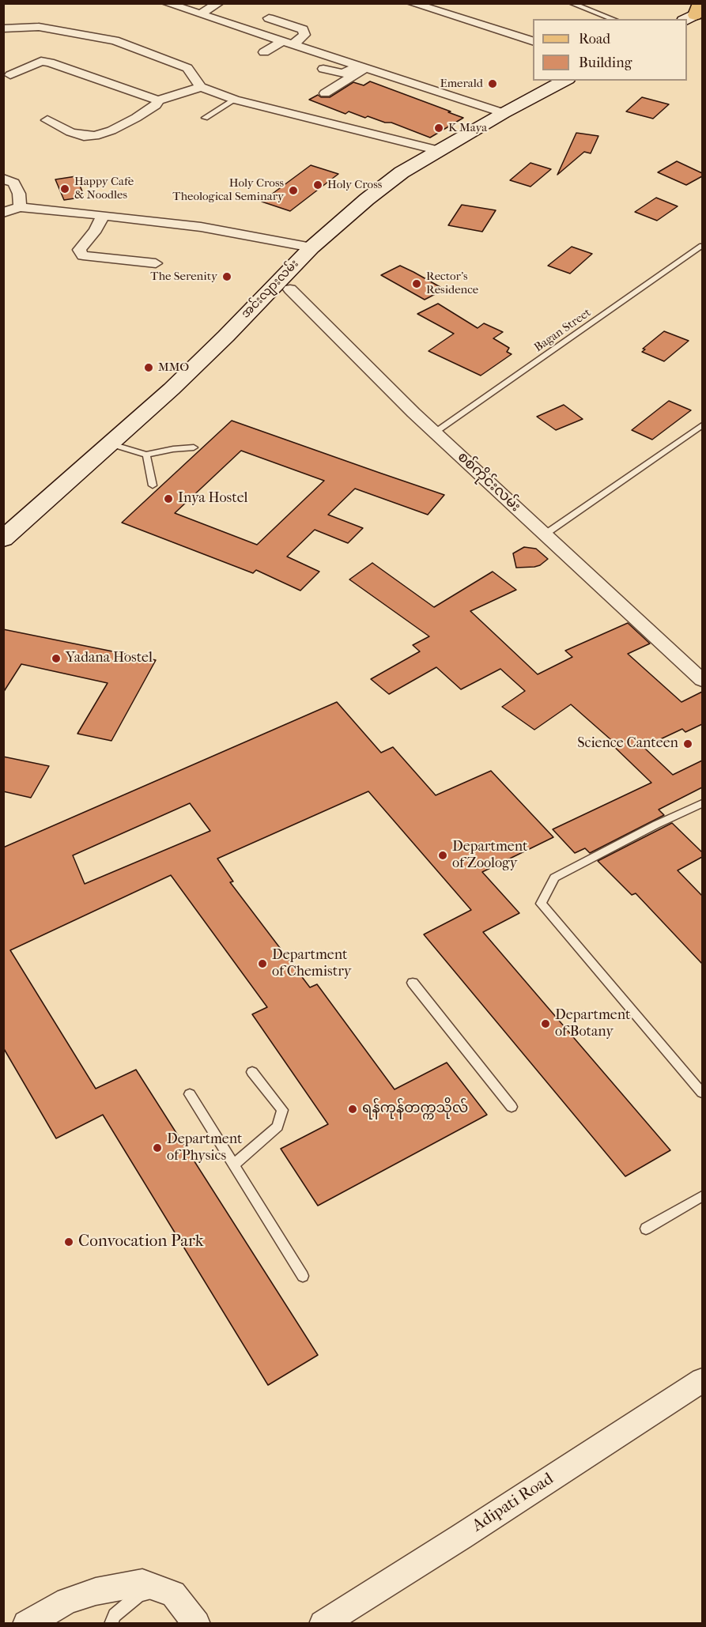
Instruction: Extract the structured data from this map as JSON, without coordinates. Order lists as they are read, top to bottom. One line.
{"streets":{"main road":["အင်းလျားလမ်း"],"street":["စစ်ကိုင်းလမ်း","Adipati Road"],"lane":["Bagan Street"]},"crossings":[["အင်းလျားလမ်း","စစ်ကိုင်းလမ်း"],["Bagan Street","စစ်ကိုင်းလမ်း"]],"places":["Emerald","K Maya","Holy Cross","Happy Cafe & Noodles","Holy Cross Theological Seminary","The Serenity","Rector's Residence","MMO","Inya Hostel","Yadana Hostel","Science Canteen","Department of Zoology","Department of Chemistry","Department of Botany","ရန်ကုန်တက္ကသိုလ်","Department of Physics","Convocation Park"],"legend":["Road","Building"]}
